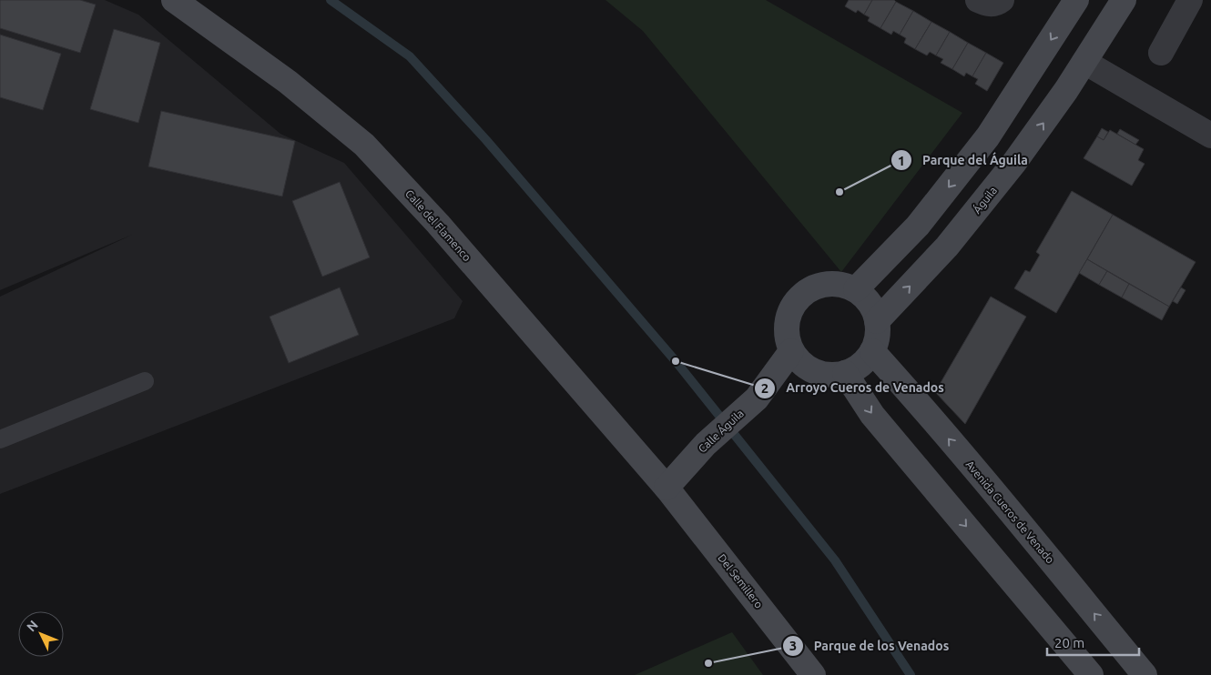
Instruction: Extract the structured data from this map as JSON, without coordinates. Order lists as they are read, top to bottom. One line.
{"streets":{"street":["Águila","Calle del Flamenco","Calle Águila","Avenida Cueros de Venado","Del Semillero"]},"crossings":[["Águila","Calle Águila"],["Águila","Avenida Cueros de Venado"],["Calle del Flamenco","Calle Águila"],["Calle del Flamenco","Del Semillero"],["Calle Águila","Avenida Cueros de Venado"],["Calle Águila","Del Semillero"]],"places":["Parque del Águila","Arroyo Cueros de Venados","Parque de los Venados"],"scale_bar":"20 m","north":"top left"}
